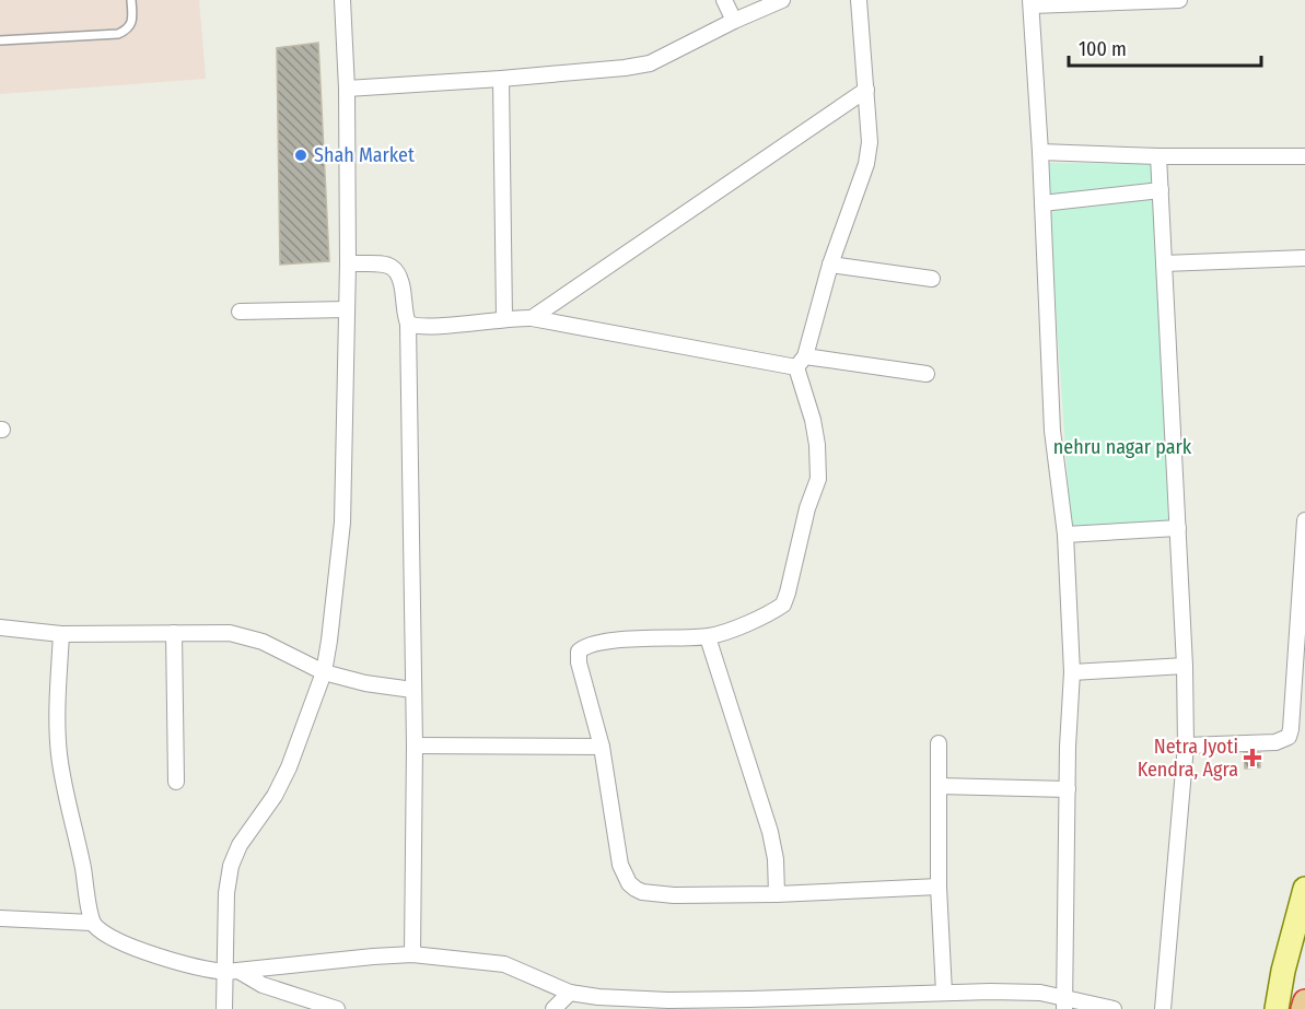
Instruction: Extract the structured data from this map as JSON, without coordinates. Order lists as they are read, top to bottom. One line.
{"parks":["nehru nagar park"],"places":{"other":["Shah Market"],"health":["Netra Jyoti Kendra, Agra"]},"scale_bar":"100 m"}
